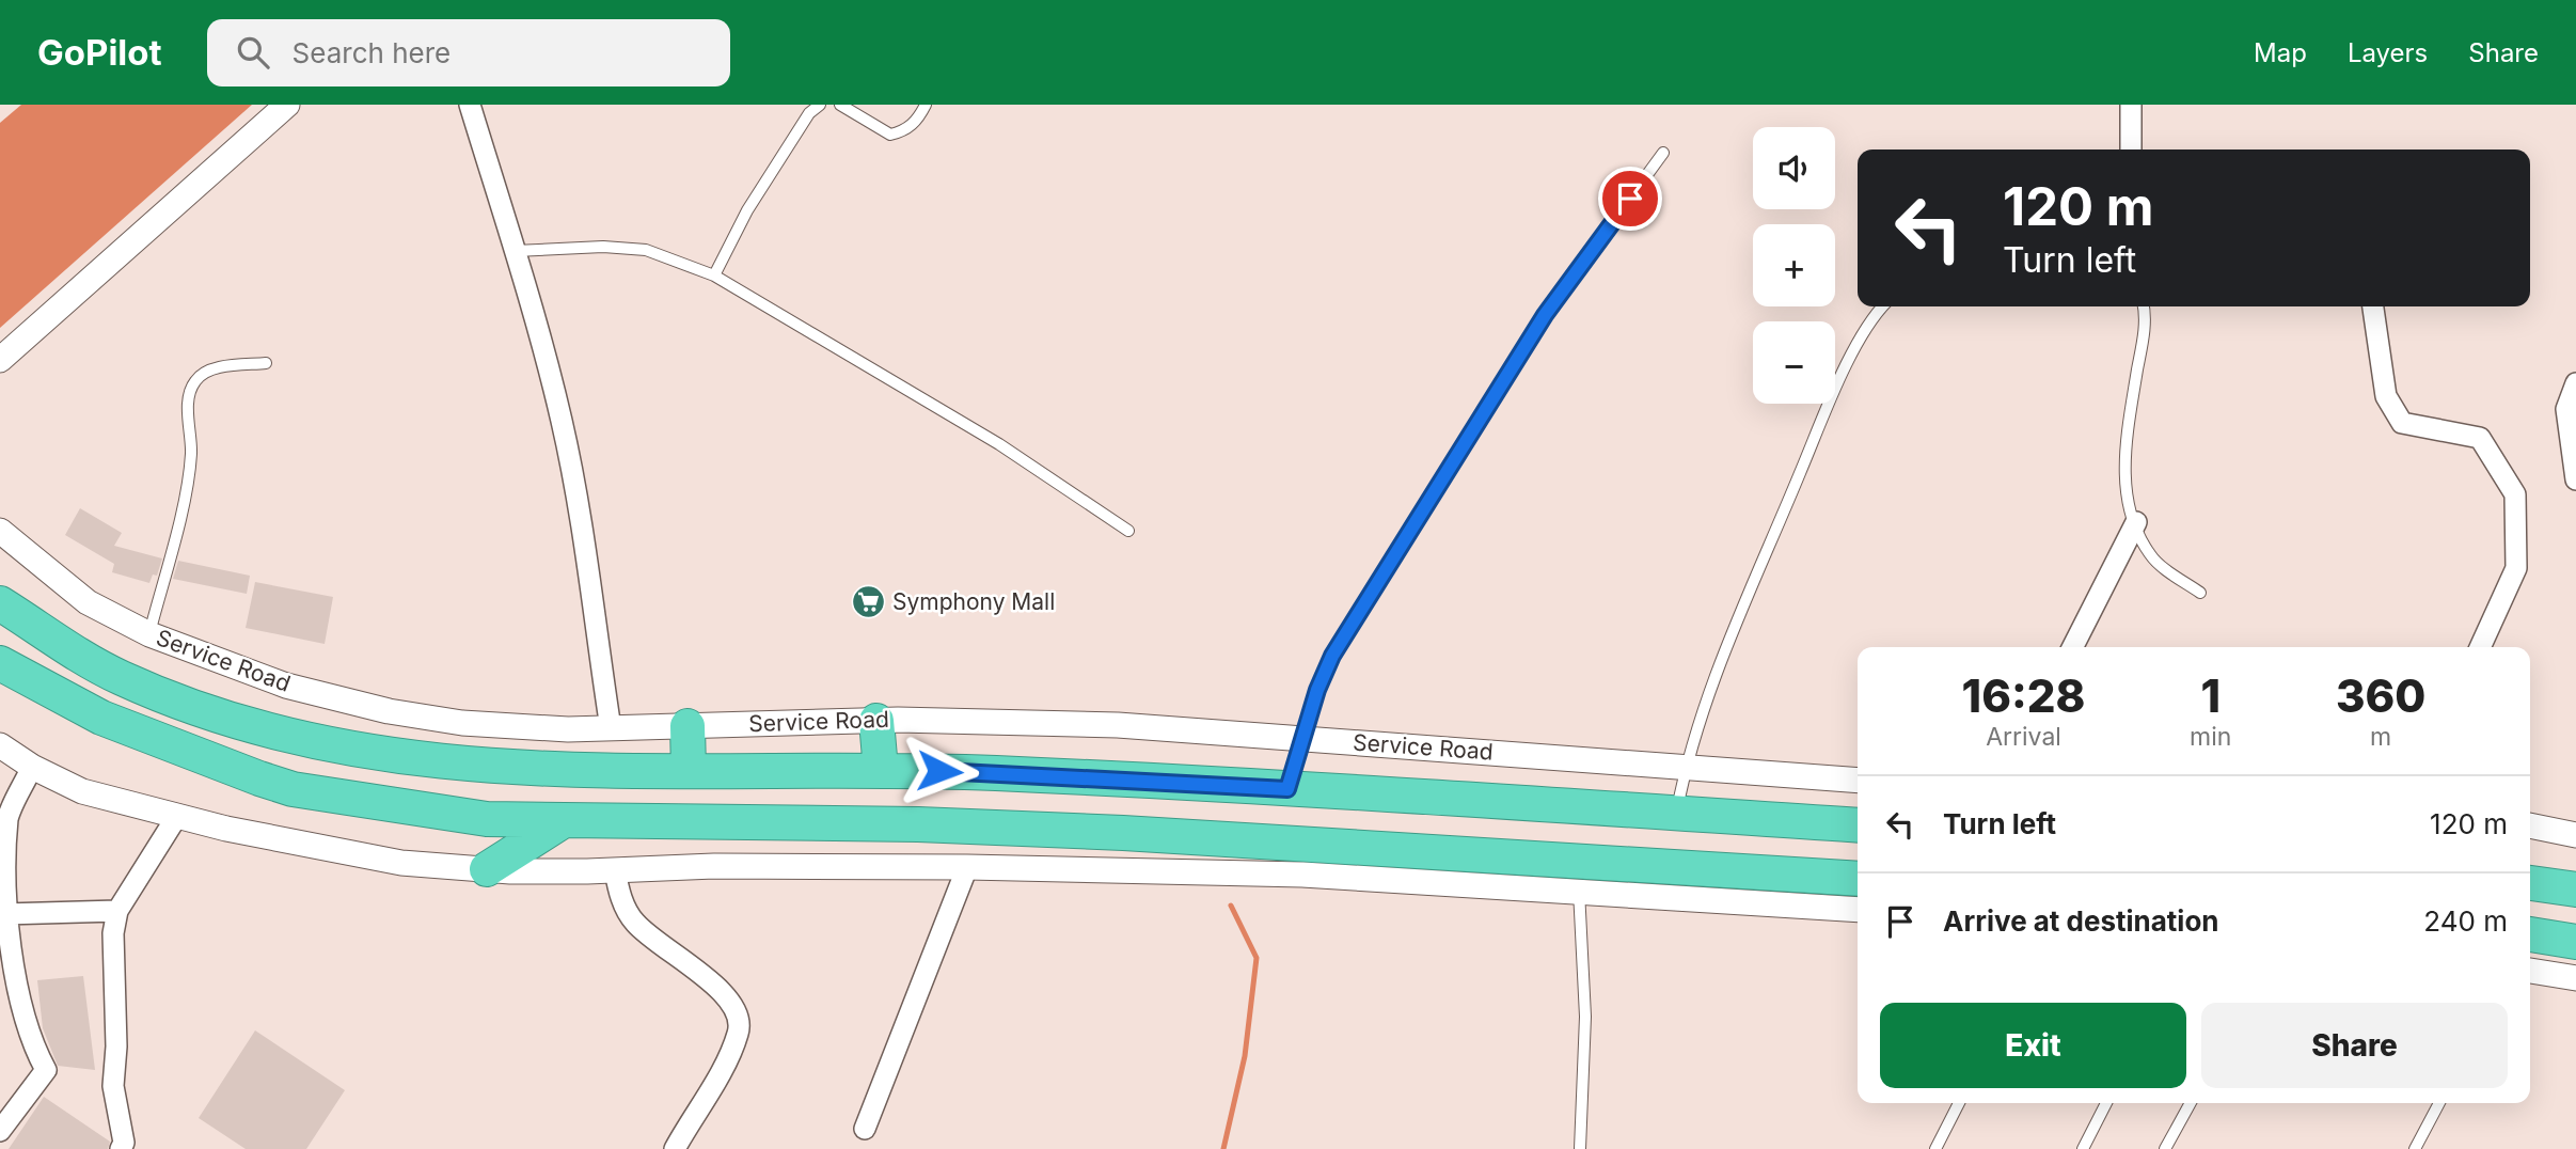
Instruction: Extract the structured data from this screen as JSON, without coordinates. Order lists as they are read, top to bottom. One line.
{"streets":{"street":["Service Road"]},"places":{"supermarket":["Symphony Mall"]},"page":{"header":"GoPilot","search":"Search here","nav":["Map","Layers","Share"],"map_buttons":["+","−"],"turn":["120 m","Turn left"],"eta":["16:28","Arrival","1","min","360","m"],"list":[{"name":"Turn left","value":"120 m"},{"name":"Arrive at destination","value":"240 m"}],"buttons":["Exit","Share"]}}
